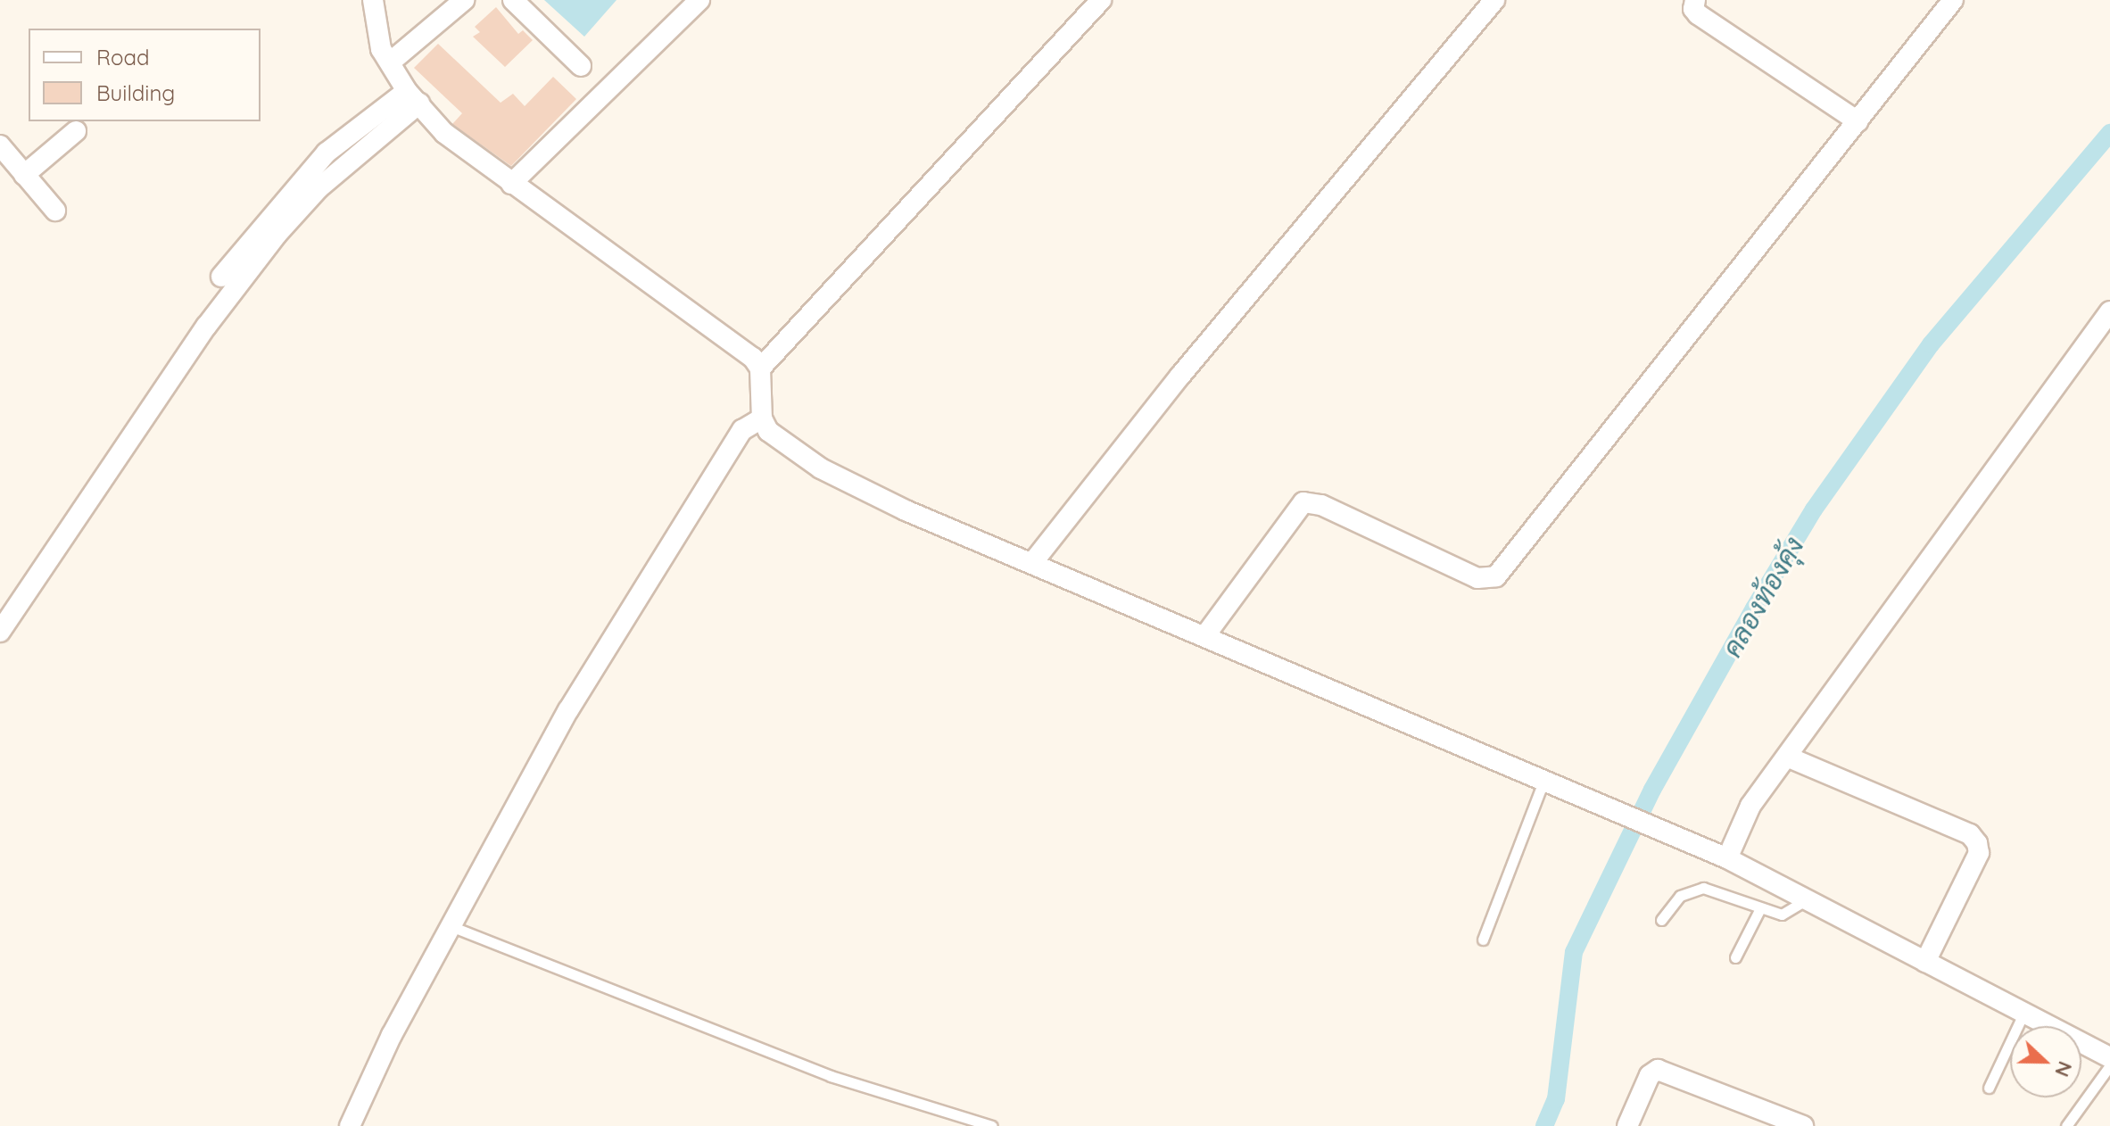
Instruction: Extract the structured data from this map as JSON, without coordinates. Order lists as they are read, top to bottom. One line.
{"water":["คลองท้องคุ้ง"],"legend":["Road","Building"],"north":"right"}
